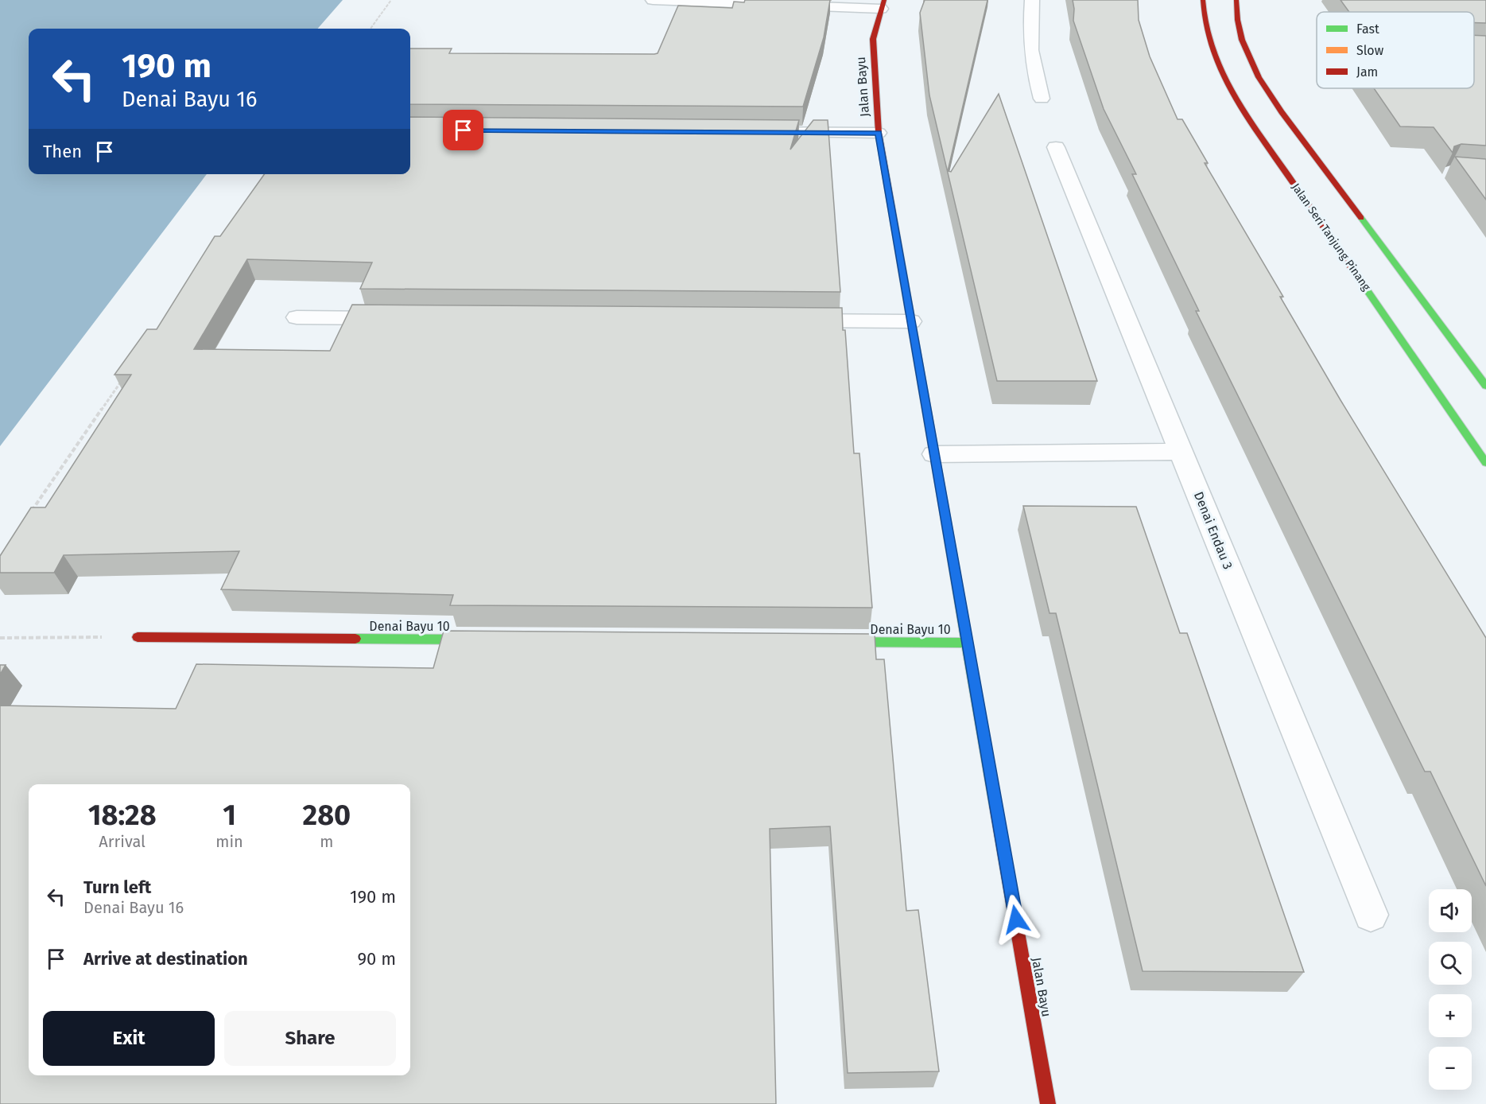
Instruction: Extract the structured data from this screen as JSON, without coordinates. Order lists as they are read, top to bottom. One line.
{"streets":{"main road":["Jalan Bayu","Jalan Seri Tanjung Pinang","Denai Bayu 10"],"street":["Denai Endau 3"]},"crossings":[["Jalan Bayu","Denai Bayu 10"]],"legend":["Fast","Slow","Jam"],"page":{"turn":["190 m","Denai Bayu 16"],"then":"Then","eta":["18:28","Arrival","1","min","280","m"],"list":[{"name":"Turn left","note":"Denai Bayu 16","value":"190 m"},{"name":"Arrive at destination","value":"90 m"}],"map_buttons":["+","−"],"buttons":["Exit","Share"]}}
